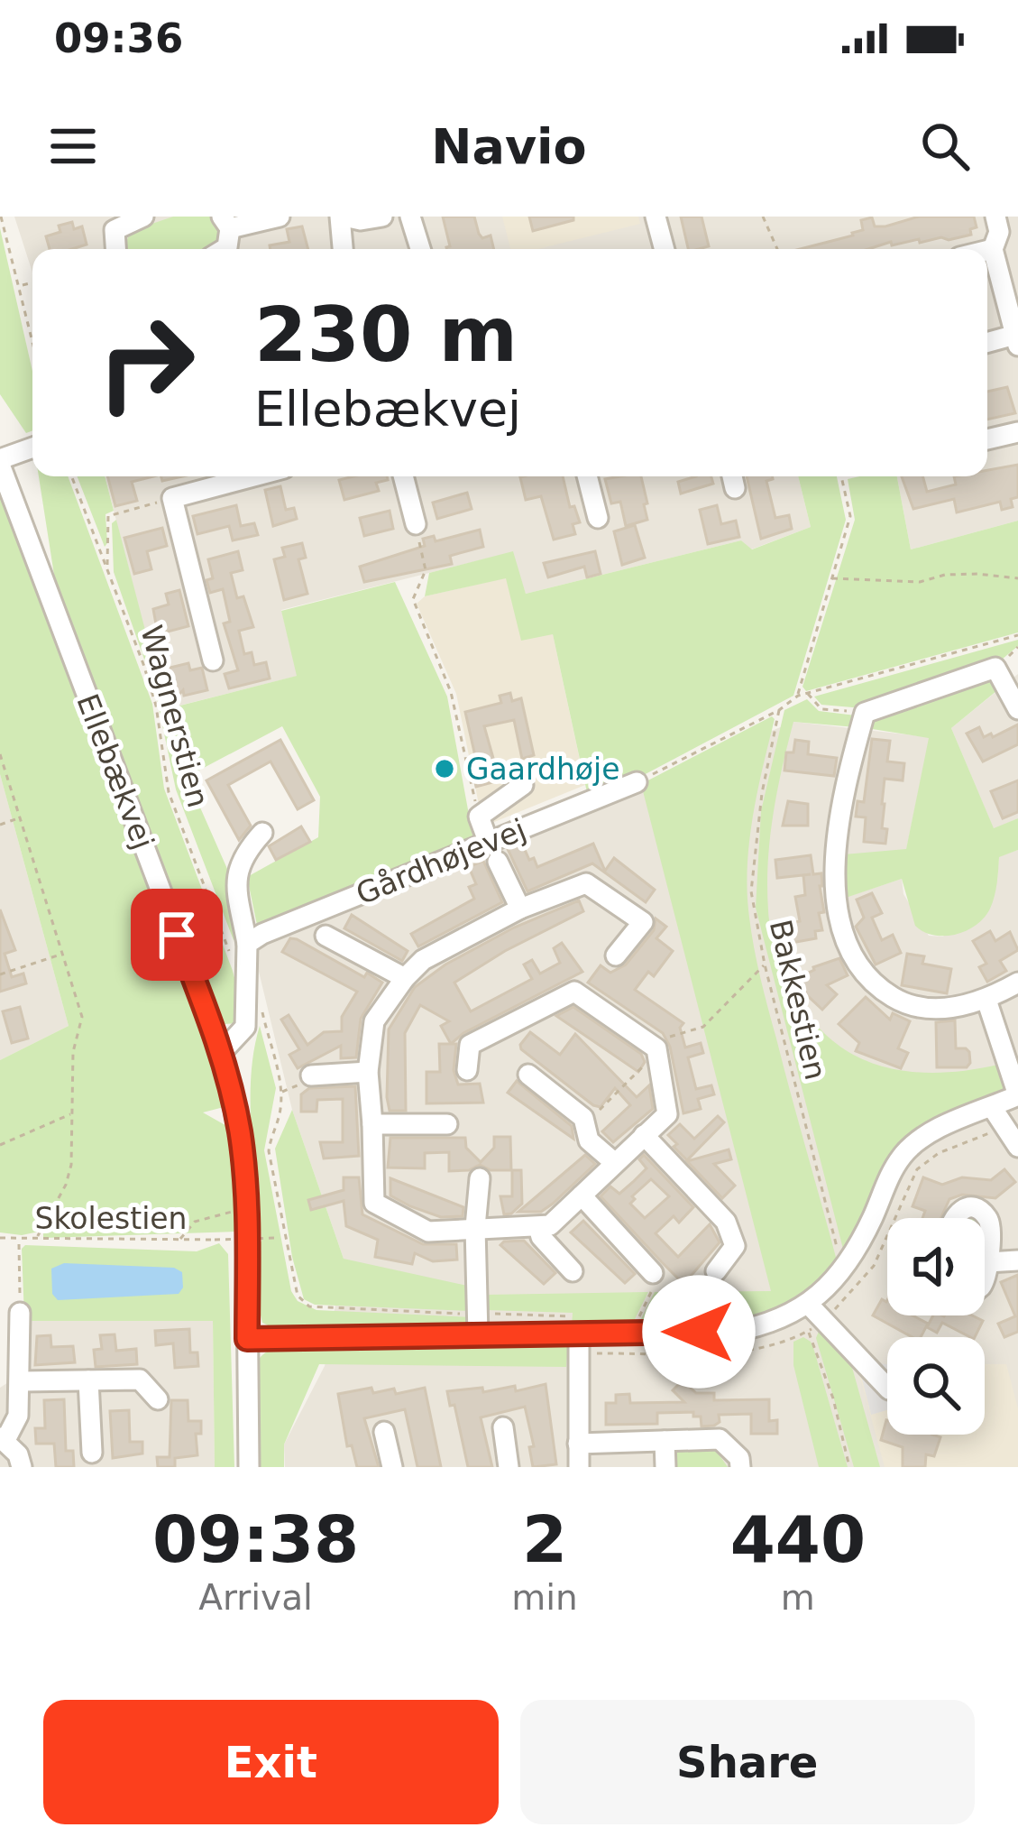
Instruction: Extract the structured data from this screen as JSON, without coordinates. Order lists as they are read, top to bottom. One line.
{"streets":{"street":["Ellebækvej","Gårdhøjevej"],"path":["Wagnerstien","Bakkestien","Skolestien"]},"places":["Gaardhøje"],"page":{"status":"09:36","header":"Navio","turn":["230 m","Ellebækvej"],"eta":["09:38","Arrival","2","min","440","m"],"buttons":["Exit","Share"]}}
